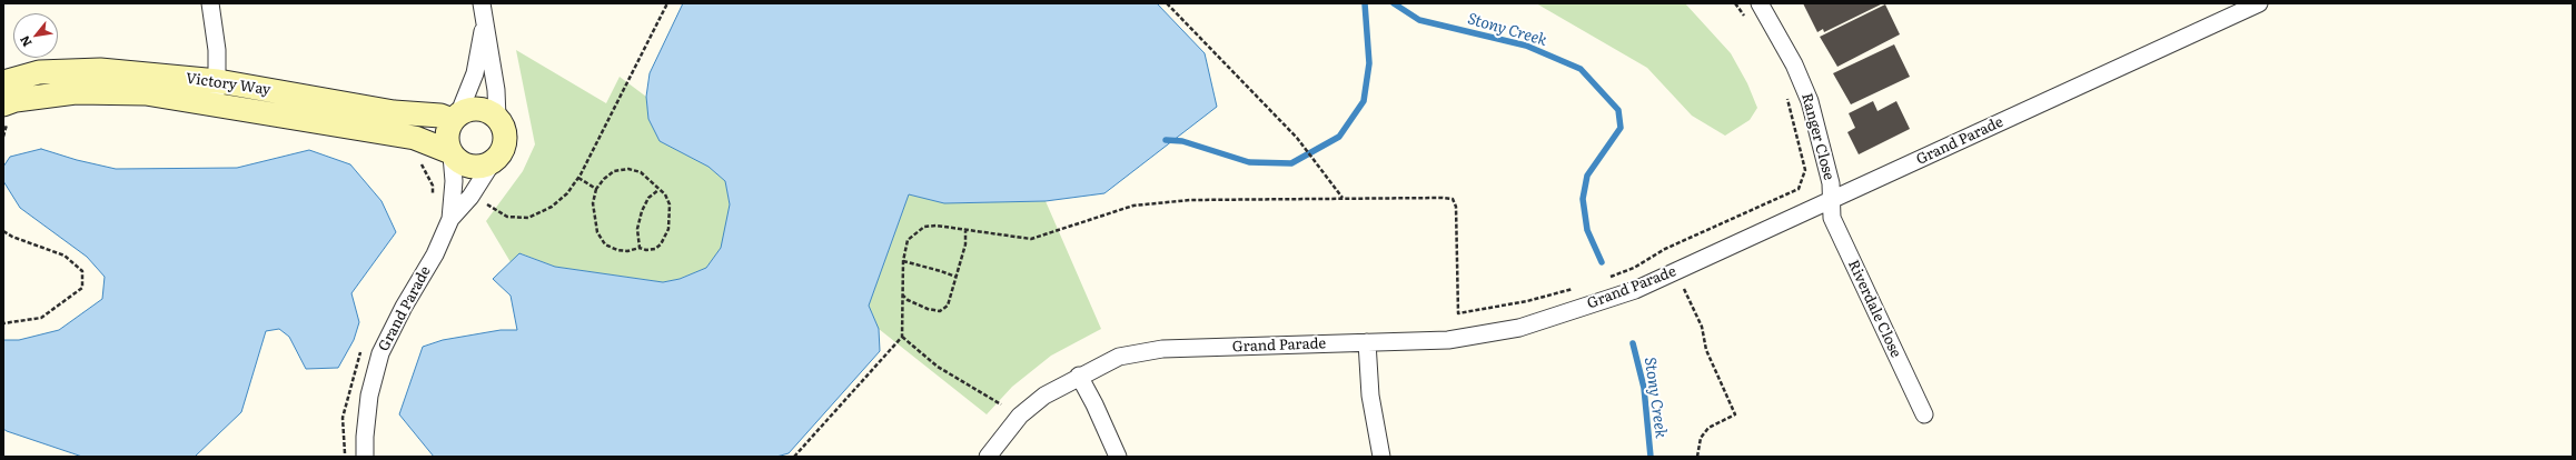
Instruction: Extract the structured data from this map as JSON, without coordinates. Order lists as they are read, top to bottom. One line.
{"streets":{"street":["Victory Way","Ranger Close","Grand Parade","Riverdale Close"]},"crossings":[["Victory Way","Grand Parade"],["Ranger Close","Grand Parade"],["Ranger Close","Riverdale Close"],["Grand Parade","Riverdale Close"]],"water":["Stony Creek"],"north":"bottom left"}
